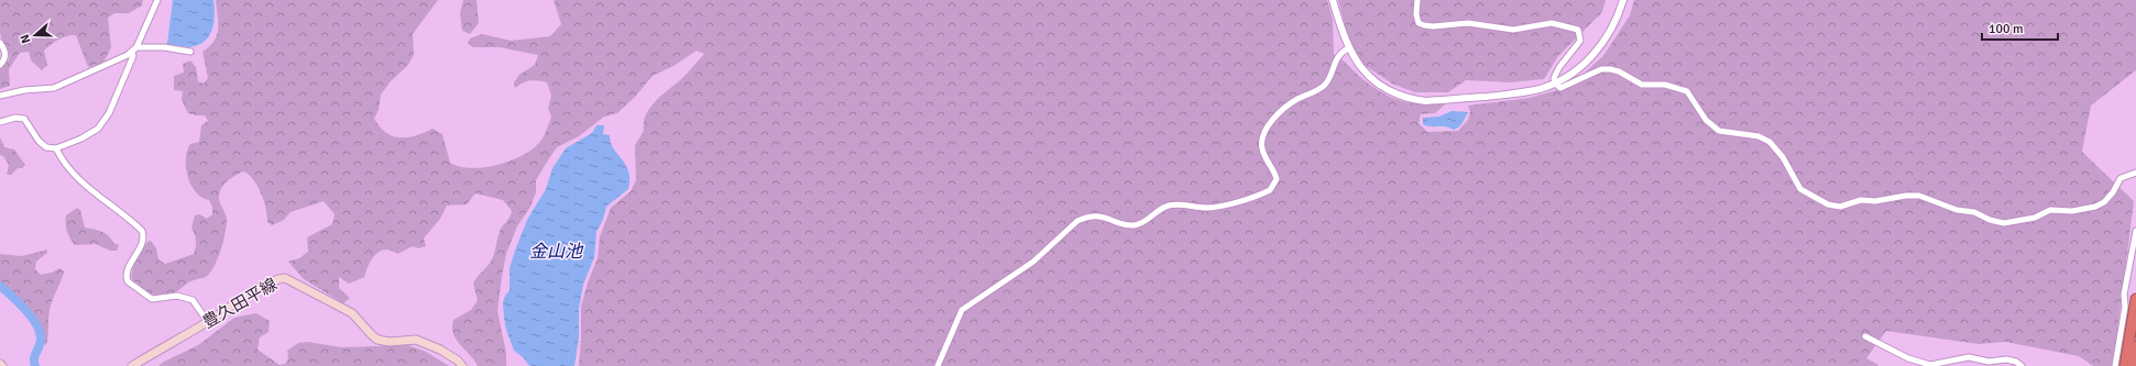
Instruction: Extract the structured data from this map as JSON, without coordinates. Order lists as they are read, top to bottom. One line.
{"streets":{"main road":["豊久田平線"]},"water":["金山池"],"scale_bar":"100 m","north":"left"}
